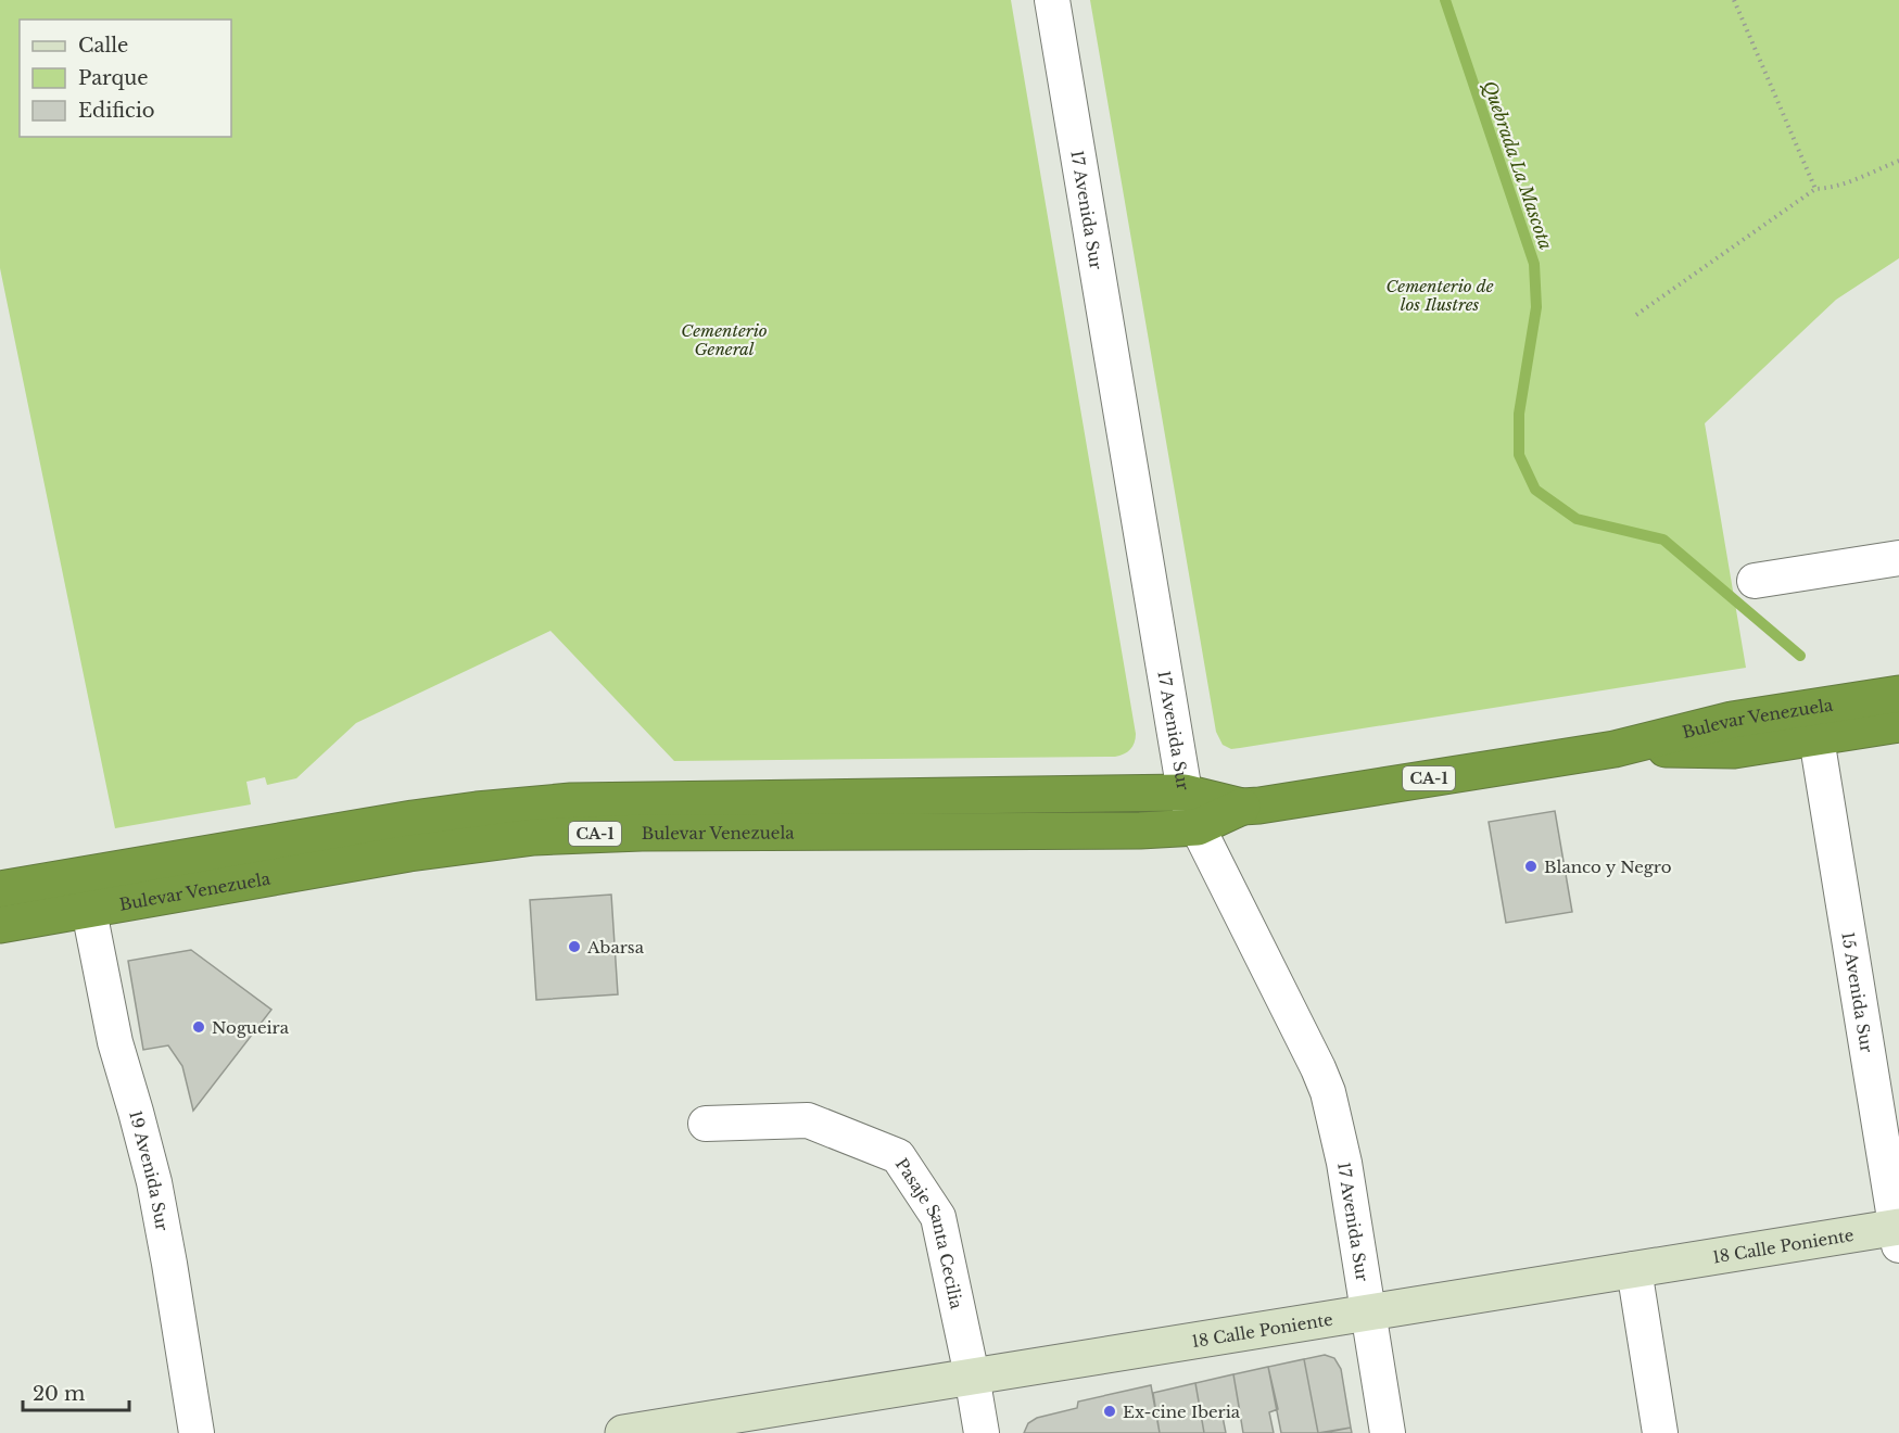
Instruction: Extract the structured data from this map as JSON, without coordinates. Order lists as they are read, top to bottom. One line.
{"streets":{"highway":["Bulevar Venezuela","CA-1"],"street":["17 Avenida Sur","15 Avenida Sur","19 Avenida Sur","Pasaje Santa Cecilia","18 Calle Poniente"]},"crossings":[["17 Avenida Sur","Bulevar Venezuela"],["17 Avenida Sur","18 Calle Poniente"],["Bulevar Venezuela","15 Avenida Sur"],["Bulevar Venezuela","19 Avenida Sur"],["15 Avenida Sur","18 Calle Poniente"],["Pasaje Santa Cecilia","18 Calle Poniente"]],"water":["Quebrada La Mascota"],"parks":["Cementerio de los Ilustres","Cementerio General"],"places":["Blanco y Negro","Abarsa","Nogueira","Ex-cine Iberia"],"legend":["Calle","Parque","Edificio"],"scale_bar":"20 m"}
